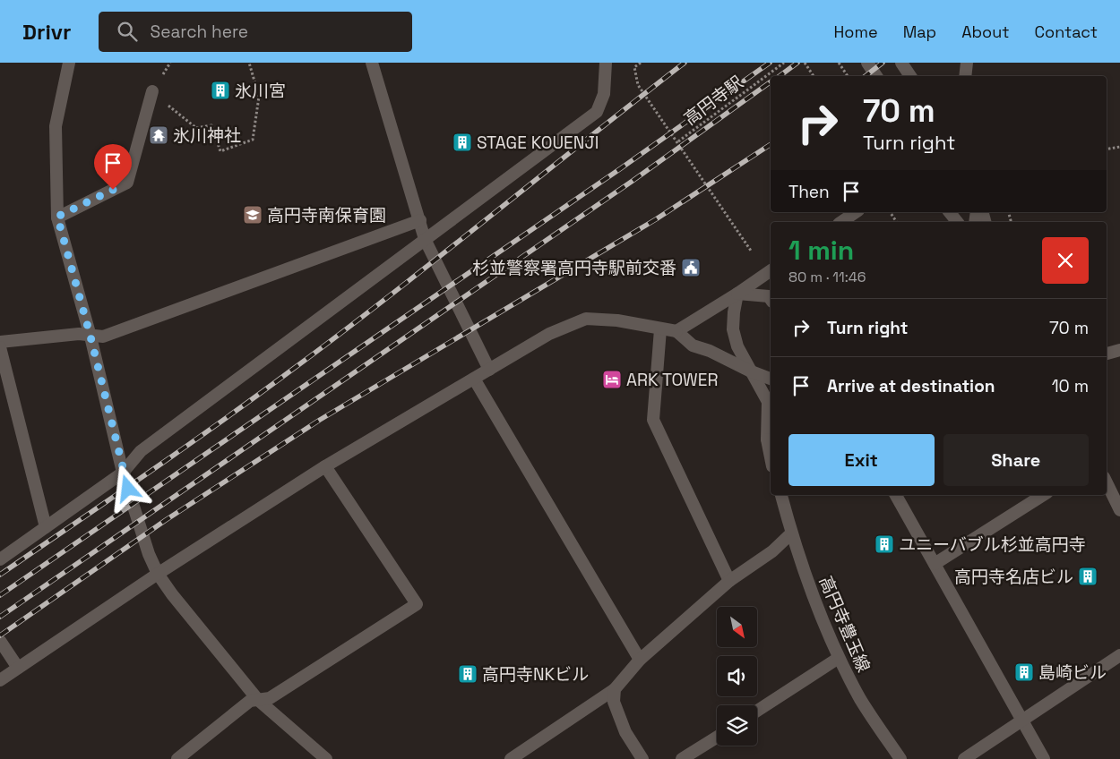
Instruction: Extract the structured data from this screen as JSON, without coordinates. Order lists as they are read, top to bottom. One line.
{"streets":{"street":["高円寺豊玉線"],"path":["高円寺駅"]},"places":{"building":["氷川宮","STAGE KOUENJI","ユニーバブル杉並高円寺","高円寺名店ビル","島崎ビル","高円寺NKビル"],"temple":["氷川神社"],"school or university":["高円寺南保育園"],"public building":["杉並警察署高円寺駅前交番"],"hotel":["ARK TOWER"]},"north":"bottom right","page":{"header":"Drivr","search":"Search here","nav":["Home","Map","About","Contact"],"turn":["70 m","Turn right"],"then":"Then","heading":["1 min","80 m · 11:46"],"list":[{"name":"Turn right","value":"70 m"},{"name":"Arrive at destination","value":"10 m"}],"buttons":["Exit","Share"]}}
